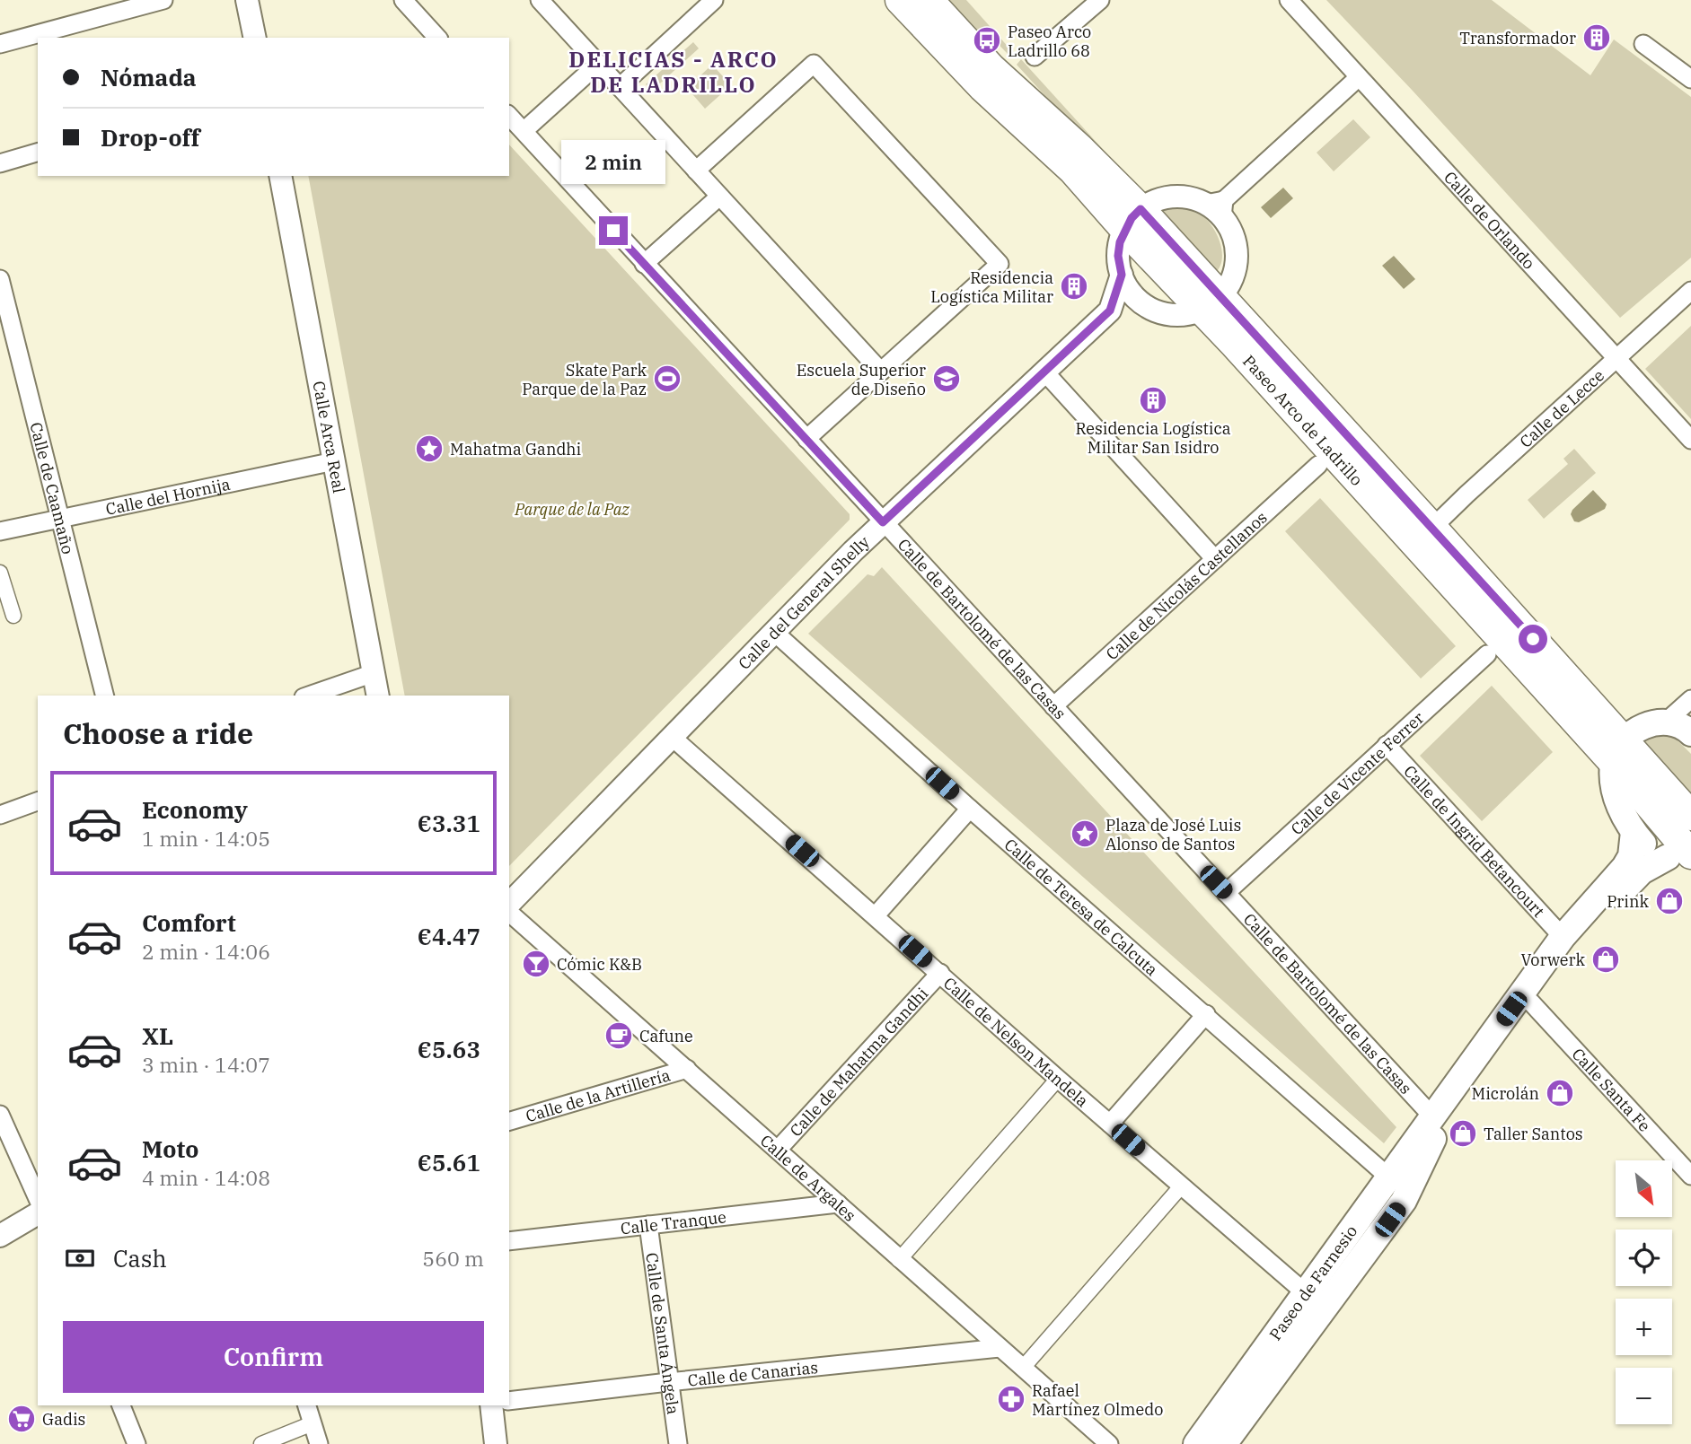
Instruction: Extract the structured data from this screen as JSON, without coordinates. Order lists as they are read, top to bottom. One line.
{"streets":{"main road":["Paseo Arco de Ladrillo","Paseo de Farnesio"],"street":["Calle de Orlando","Calle de Lecce","Calle Arca Real","Calle de Caamaño","Calle del Hornija","Calle de Nicolás Castellanos","Calle del General Shelly","Calle de Bartolomé de las Casas","Calle de Vicente Ferrer","Calle de Ingrid Betancourt","Calle de Teresa de Calcuta","Calle de Nelson Mandela","Calle de Mahatma Gandhi","Calle Santa Fe","Calle de la Artillería","Calle de Argales","Calle Tranque","Calle de Santa Ángela","Calle de Canarias"]},"crossings":[["Calle de Orlando","Calle de Lecce"],["Calle de Lecce","Paseo Arco de Ladrillo"],["Paseo Arco de Ladrillo","Paseo de Farnesio"],["Calle Arca Real","Calle del Hornija"],["Calle de Caamaño","Calle del Hornija"],["Calle de Nicolás Castellanos","Calle de Bartolomé de las Casas"],["Calle del General Shelly","Calle de Bartolomé de las Casas"],["Calle del General Shelly","Calle de Teresa de Calcuta"],["Calle del General Shelly","Calle de Nelson Mandela"],["Calle de Bartolomé de las Casas","Calle de Vicente Ferrer"],["Calle de Bartolomé de las Casas","Paseo de Farnesio"],["Calle de Vicente Ferrer","Calle de Ingrid Betancourt"],["Calle de Ingrid Betancourt","Paseo de Farnesio"],["Calle de Teresa de Calcuta","Paseo de Farnesio"],["Calle de Nelson Mandela","Calle de Mahatma Gandhi"],["Calle de Nelson Mandela","Paseo de Farnesio"],["Calle de Mahatma Gandhi","Calle de Argales"],["Calle Santa Fe","Paseo de Farnesio"],["Calle de la Artillería","Calle de Argales"],["Calle de Argales","Calle Tranque"],["Calle de Argales","Calle de Canarias"],["Calle Tranque","Calle de Santa Ángela"],["Calle de Santa Ángela","Calle de Canarias"]],"districts":["DELICIAS - ARCO DE LADRILLO"],"parks":["Parque de la Paz"],"places":{"building":["Transformador","Residencia Logística Militar","Residencia Logística Militar San Isidro"],"bus stop":["Paseo Arco Ladrillo 68"],"sports":["Skate Park Parque de la Paz"],"school or university":["Escuela Superior de Diseño"],"place":["Mahatma Gandhi","Plaza de José Luis Alonso de Santos"],"shop":["Prink","Vorwerk","Microlán","Taller Santos"],"bar":["Cómic K&B"],"cafe":["Cafune"],"pharmacy":["Rafael Martínez Olmedo"],"supermarket":["Gadis"]},"north":"bottom right","page":{"banner":["Nómada","Drop-off"],"bubble":"2 min","heading":"Choose a ride","list":[{"name":"Economy","note":"1 min · 14:05","value":"€3.31"},{"name":"Comfort","note":"2 min · 14:06","value":"€4.47"},{"name":"XL","note":"3 min · 14:07","value":"€5.63"},{"name":"Moto","note":"4 min · 14:08","value":"€5.61"}],"map_buttons":["+","−"],"pay":["Cash","560 m"],"buttons":"Confirm"}}
